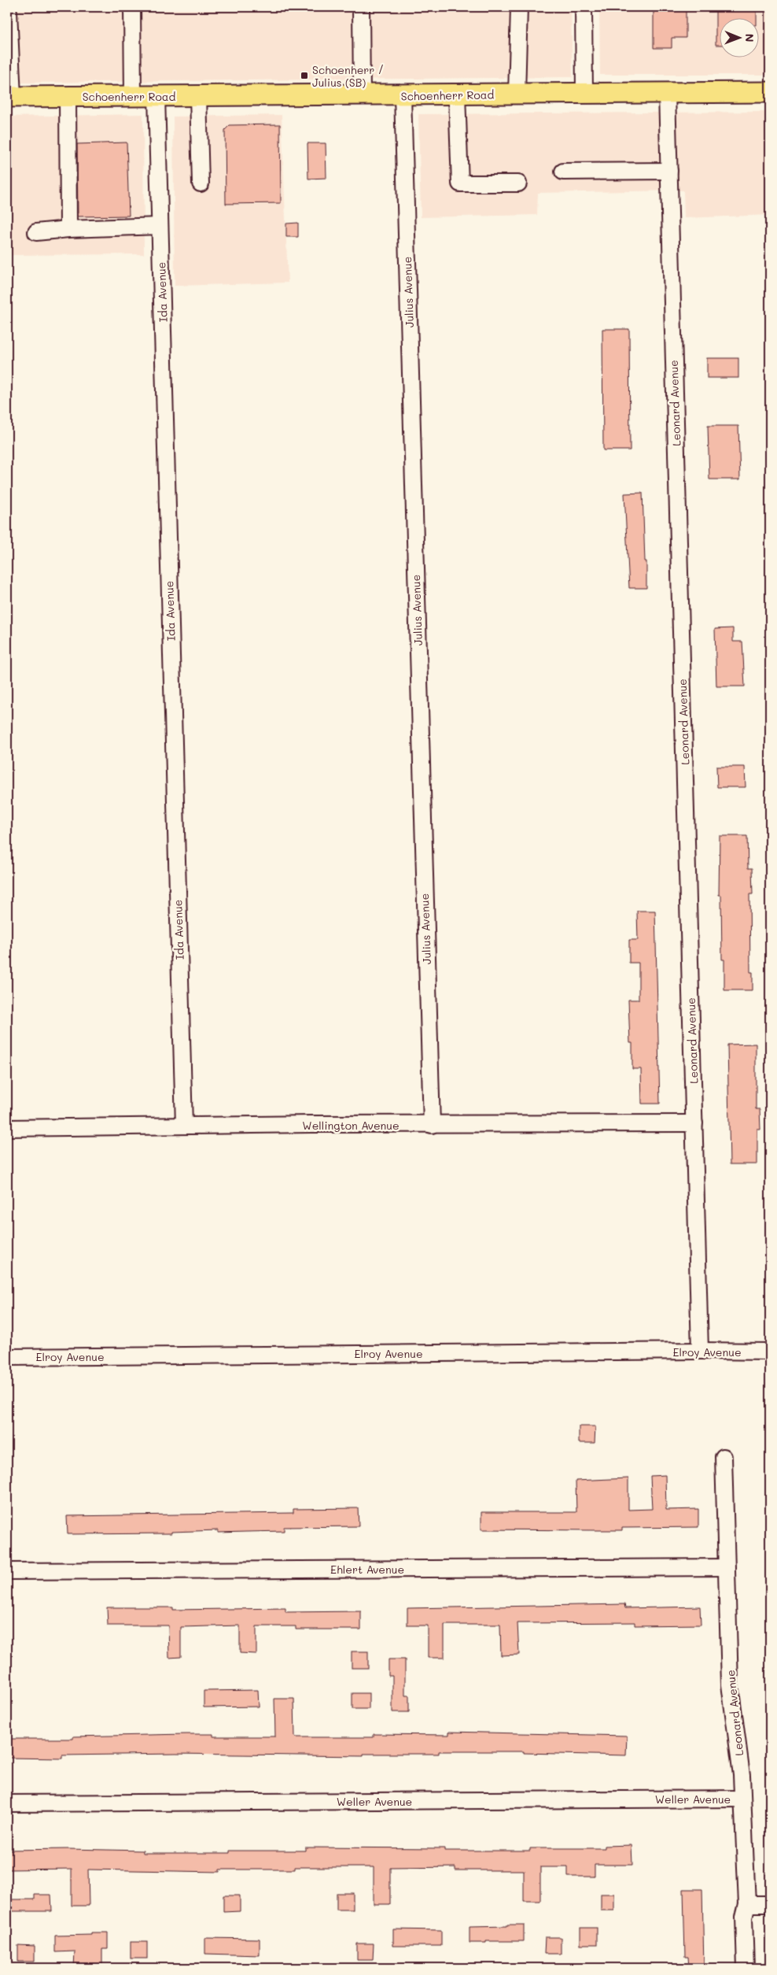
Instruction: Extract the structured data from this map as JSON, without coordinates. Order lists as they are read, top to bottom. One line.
{"streets":{"main road":["Schoenherr Road"],"street":["Ida Avenue","Julius Avenue","Leonard Avenue","Wellington Avenue","Elroy Avenue","Ehlert Avenue","Weller Avenue"]},"crossings":[["Schoenherr Road","Ida Avenue"],["Schoenherr Road","Julius Avenue"],["Schoenherr Road","Leonard Avenue"],["Ida Avenue","Wellington Avenue"],["Julius Avenue","Wellington Avenue"],["Leonard Avenue","Wellington Avenue"],["Leonard Avenue","Elroy Avenue"],["Leonard Avenue","Ehlert Avenue"],["Leonard Avenue","Weller Avenue"]],"places":{"transit":["Schoenherr / Julius (SB)"]},"north":"right"}
